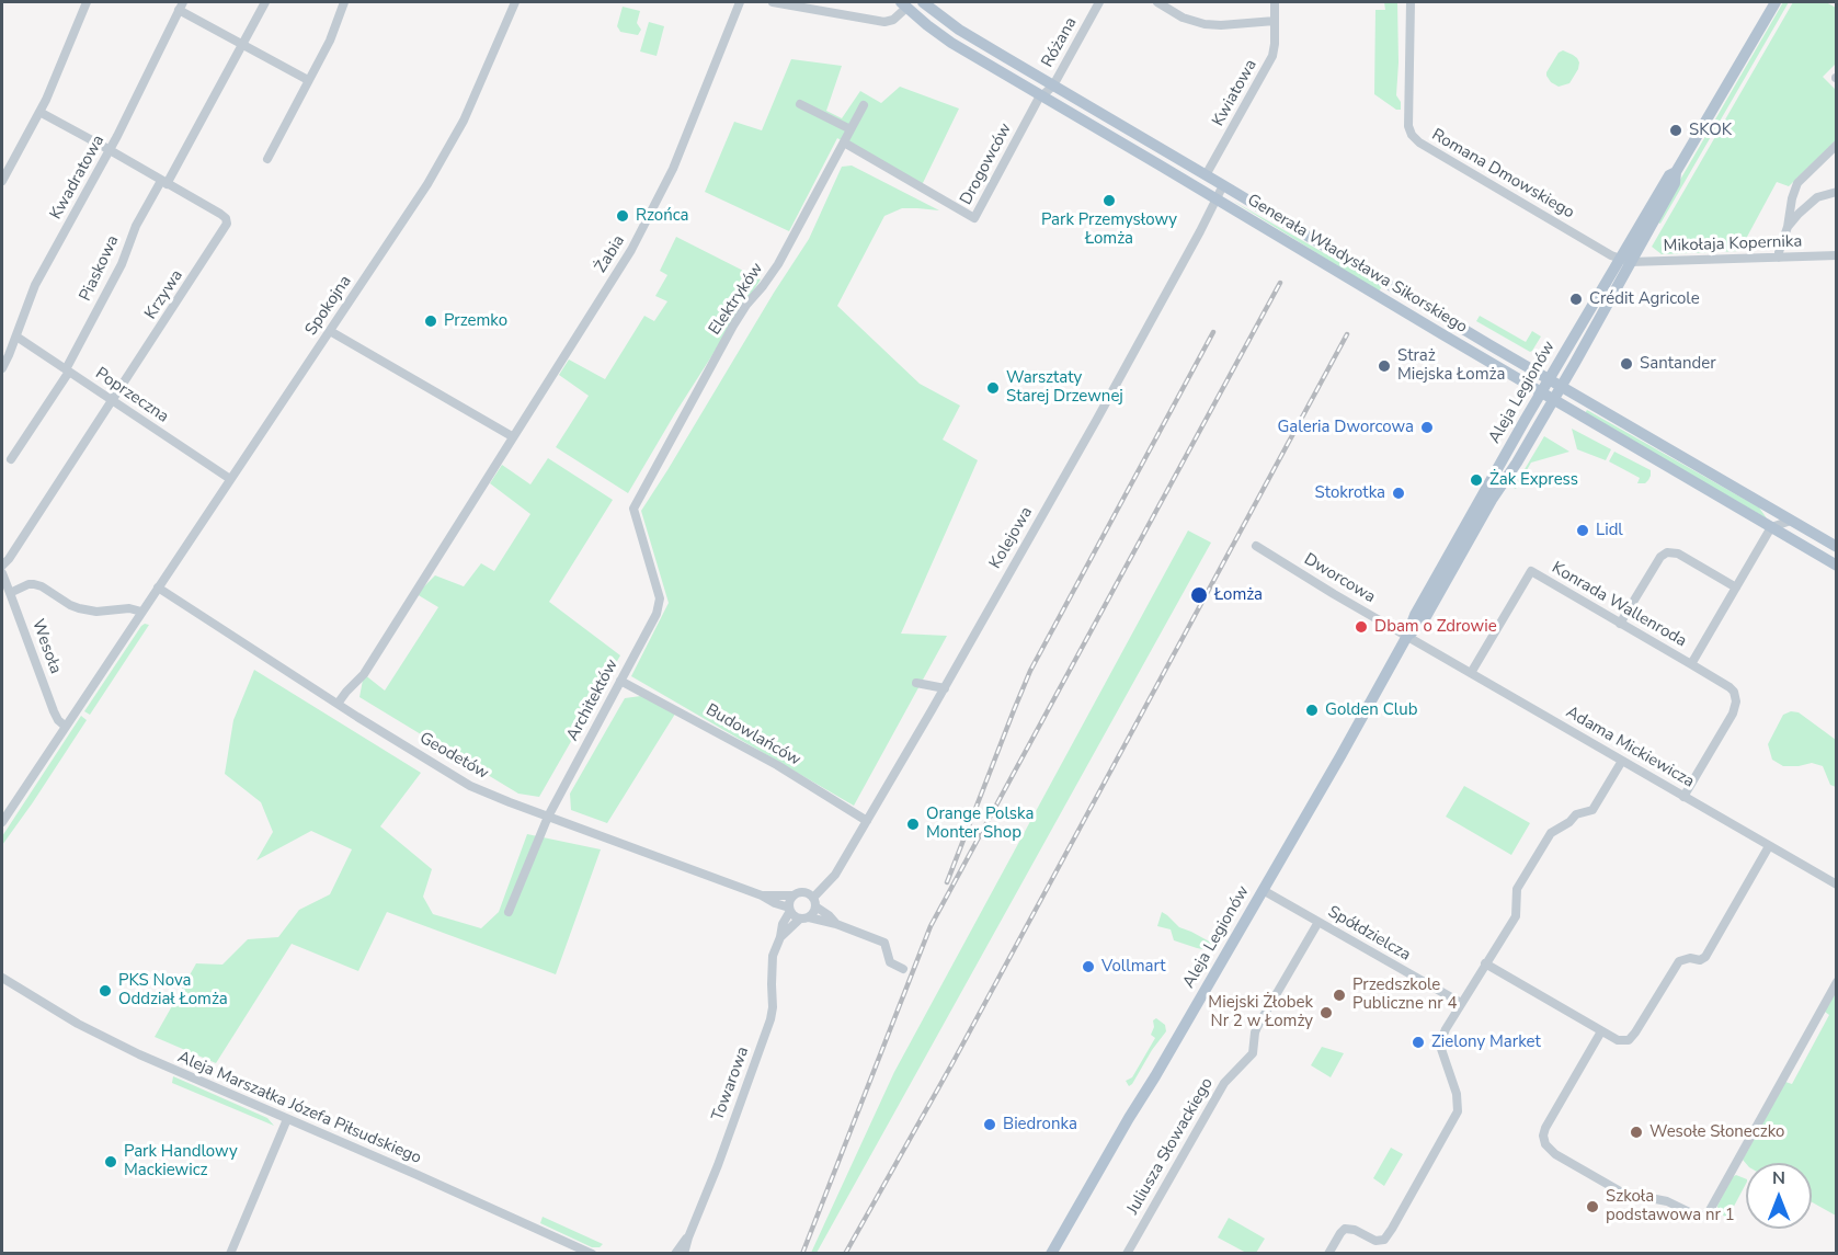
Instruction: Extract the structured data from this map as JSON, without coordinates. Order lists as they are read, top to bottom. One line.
{"streets":{"main road":["Generała Władysława Sikorskiego","Aleja Legionów"],"street":["Różana","Kwiatowa","Drogowców","Romana Dmowskiego","Kwadratowa","Mikołaja Kopernika","Żabia","Piaskowa","Krzywa","Elektryków","Spokojna","Poprzeczna","Kolejowa","Dworcowa","Konrada Wallenroda","Wesoła","Architektów","Budowlańców","Adama Mickiewicza","Geodetów","Spółdzielcza","Towarowa","Aleja Marszałka Józefa Piłsudskiego","Juliusza Słowackiego"]},"crossings":[["Różana","Drogowców"],["Różana","Generała Władysława Sikorskiego"],["Kwiatowa","Generała Władysława Sikorskiego"],["Drogowców","Generała Władysława Sikorskiego"],["Drogowców","Elektryków"],["Romana Dmowskiego","Mikołaja Kopernika"],["Romana Dmowskiego","Aleja Legionów"],["Kwadratowa","Krzywa"],["Kwadratowa","Poprzeczna"],["Mikołaja Kopernika","Aleja Legionów"],["Żabia","Geodetów"],["Generała Władysława Sikorskiego","Aleja Legionów"],["Generała Władysława Sikorskiego","Kolejowa"],["Piaskowa","Krzywa"],["Piaskowa","Poprzeczna"],["Krzywa","Poprzeczna"],["Elektryków","Architektów"],["Spokojna","Poprzeczna"],["Spokojna","Wesoła"],["Spokojna","Geodetów"],["Aleja Legionów","Dworcowa"],["Aleja Legionów","Adama Mickiewicza"],["Aleja Legionów","Spółdzielcza"],["Kolejowa","Budowlańców"],["Kolejowa","Geodetów"],["Kolejowa","Towarowa"],["Dworcowa","Adama Mickiewicza"],["Konrada Wallenroda","Adama Mickiewicza"],["Architektów","Budowlańców"],["Architektów","Geodetów"],["Geodetów","Towarowa"],["Spółdzielcza","Juliusza Słowackiego"]],"places":["SKOK","Park Przemysłowy Łomża","Rzońca","Crédit Agricole","Przemko","Santander","Straż Miejska Łomża","Warsztaty Starej Drzewnej","Galeria Dworcowa","Żak Express","Stokrotka","Lidl","Łomża","Dbam o Zdrowie","Golden Club","Orange Polska Monter Shop","Vollmart","PKS Nova Oddział Łomża","Przedszkole Publiczne nr 4","Miejski Żłobek Nr 2 w Łomży","Zielony Market","Biedronka","Wesołe Słoneczko","Park Handlowy Mackiewicz","Szkoła podstawowa nr 1"],"north":"top"}
